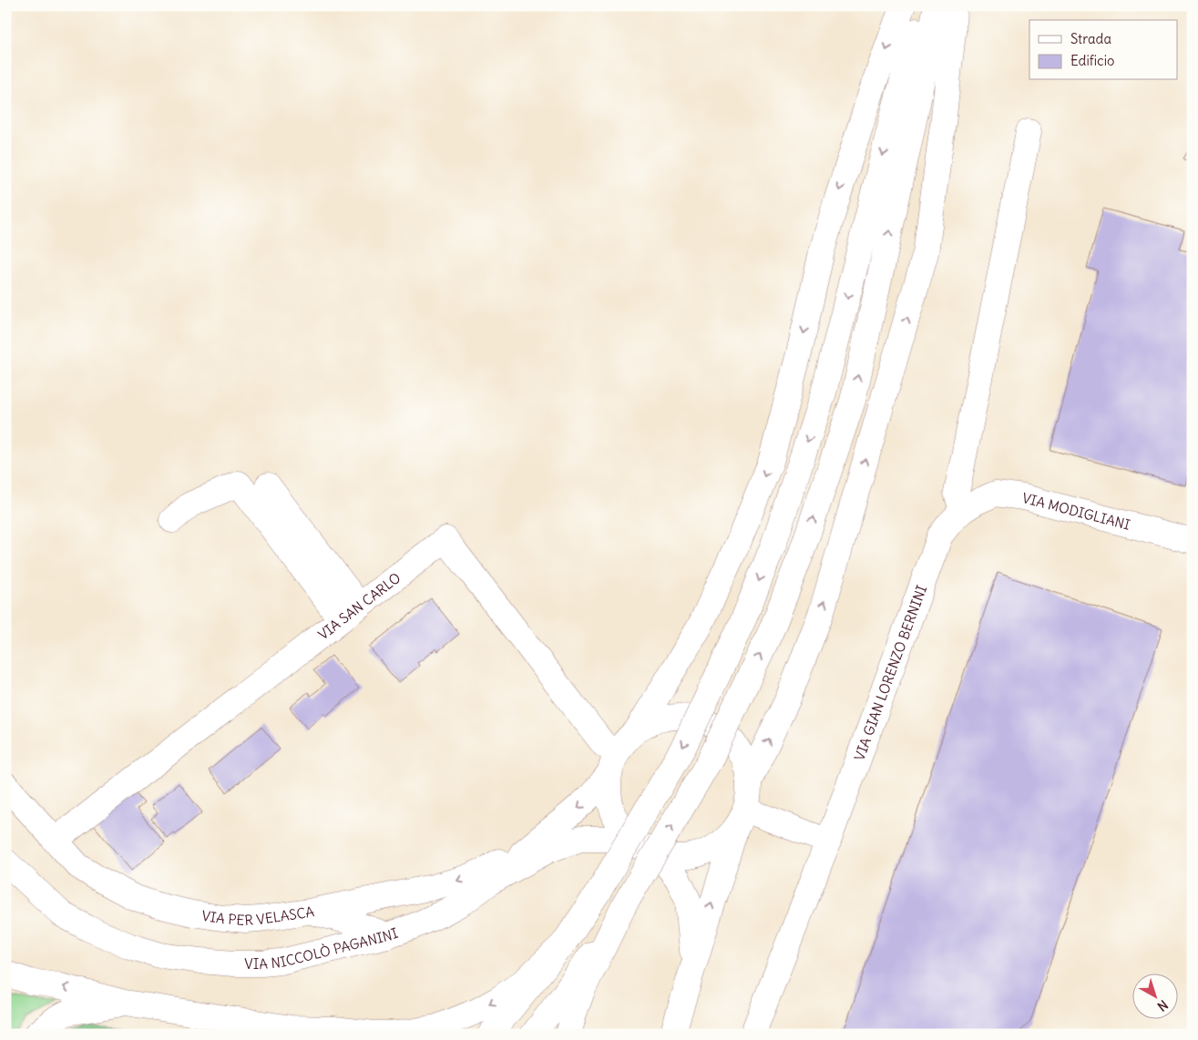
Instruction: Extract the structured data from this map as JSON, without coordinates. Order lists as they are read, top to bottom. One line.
{"streets":{"main road":["VIA MODIGLIANI","VIA SAN CARLO","VIA GIAN LORENZO BERNINI","VIA PER VELASCA","VIA NICCOLÒ PAGANINI"]},"crossings":[["VIA MODIGLIANI","VIA GIAN LORENZO BERNINI"],["VIA SAN CARLO","VIA PER VELASCA"],["VIA SAN CARLO","VIA NICCOLÒ PAGANINI"],["VIA PER VELASCA","VIA NICCOLÒ PAGANINI"]],"legend":["Strada","Edificio"],"north":"bottom right"}
